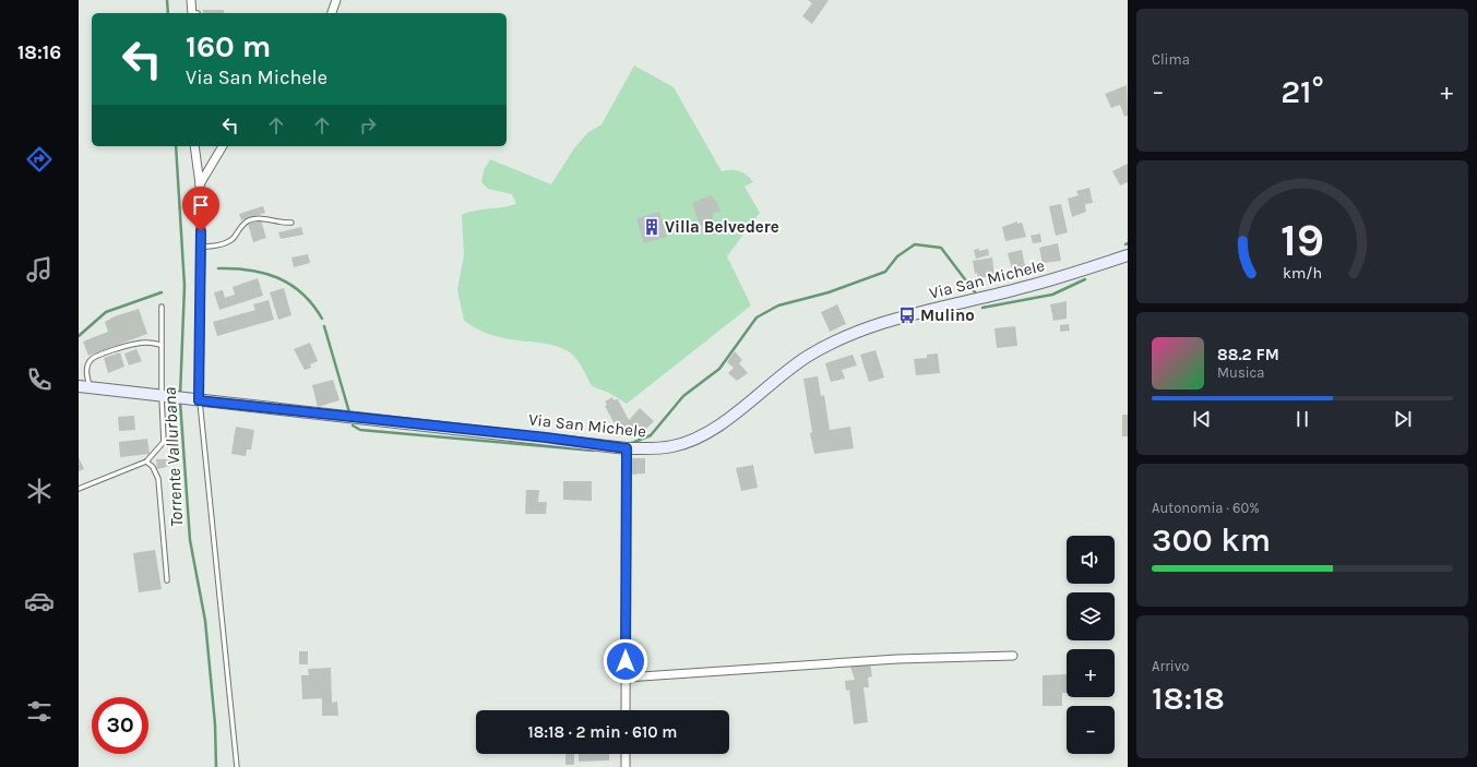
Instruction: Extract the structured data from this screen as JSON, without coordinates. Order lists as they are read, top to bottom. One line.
{"streets":{"main road":["Via San Michele"]},"water":["Torrente Vallurbana"],"places":{"building":["Villa Belvedere"],"bus stop":["Mulino"]},"page":{"tabs":"18:16","tile":["Clima",["Autonomia · 60%","300 km"],["Arrivo","18:18"]],"turn":["160 m","Via San Michele"],"heat":["−","21°","+"],"song":["88.2 FM","Musica"],"map_buttons":["+","−"],"limit":"30","trip":"18:18 · 2 min · 610 m","gauge":["19","km/h"]}}
